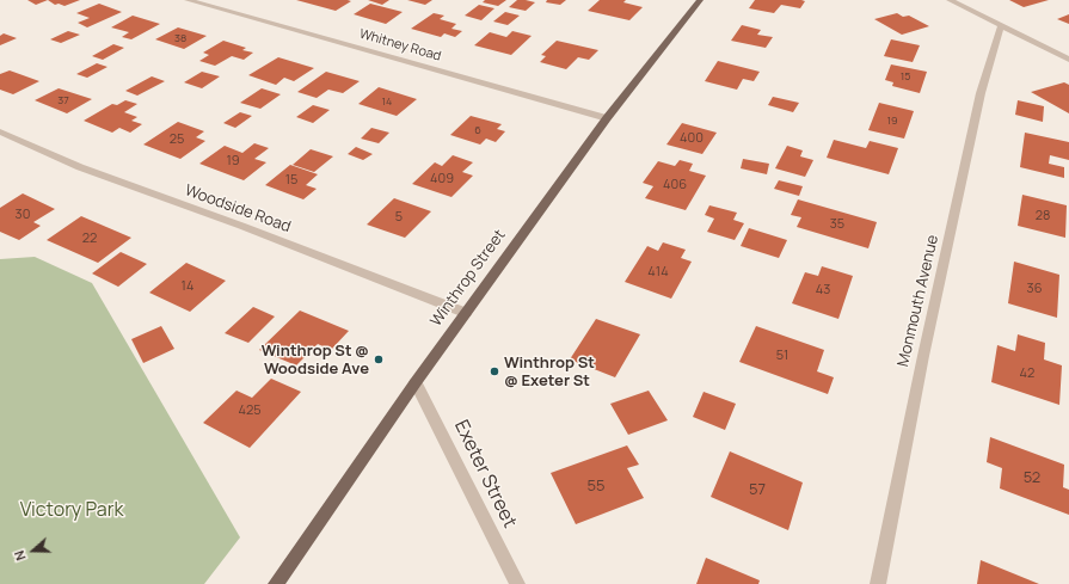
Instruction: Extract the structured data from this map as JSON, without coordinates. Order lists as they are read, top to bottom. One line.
{"streets":{"main road":["Winthrop Street"],"street":["Whitney Road","Woodside Road","Monmouth Avenue","Exeter Street"]},"crossings":[["Whitney Road","Winthrop Street"],["Woodside Road","Winthrop Street"],["Winthrop Street","Exeter Street"]],"parks":["Victory Park"],"places":["Winthrop St @ Woodside Ave","Winthrop St @ Exeter St"],"house_numbers":["38","15","37","14","19","6","400","25","19","409","15","406","30","28","5","35","22","414","14","36","43","51","42","425","52","55","57"],"north":"left"}
